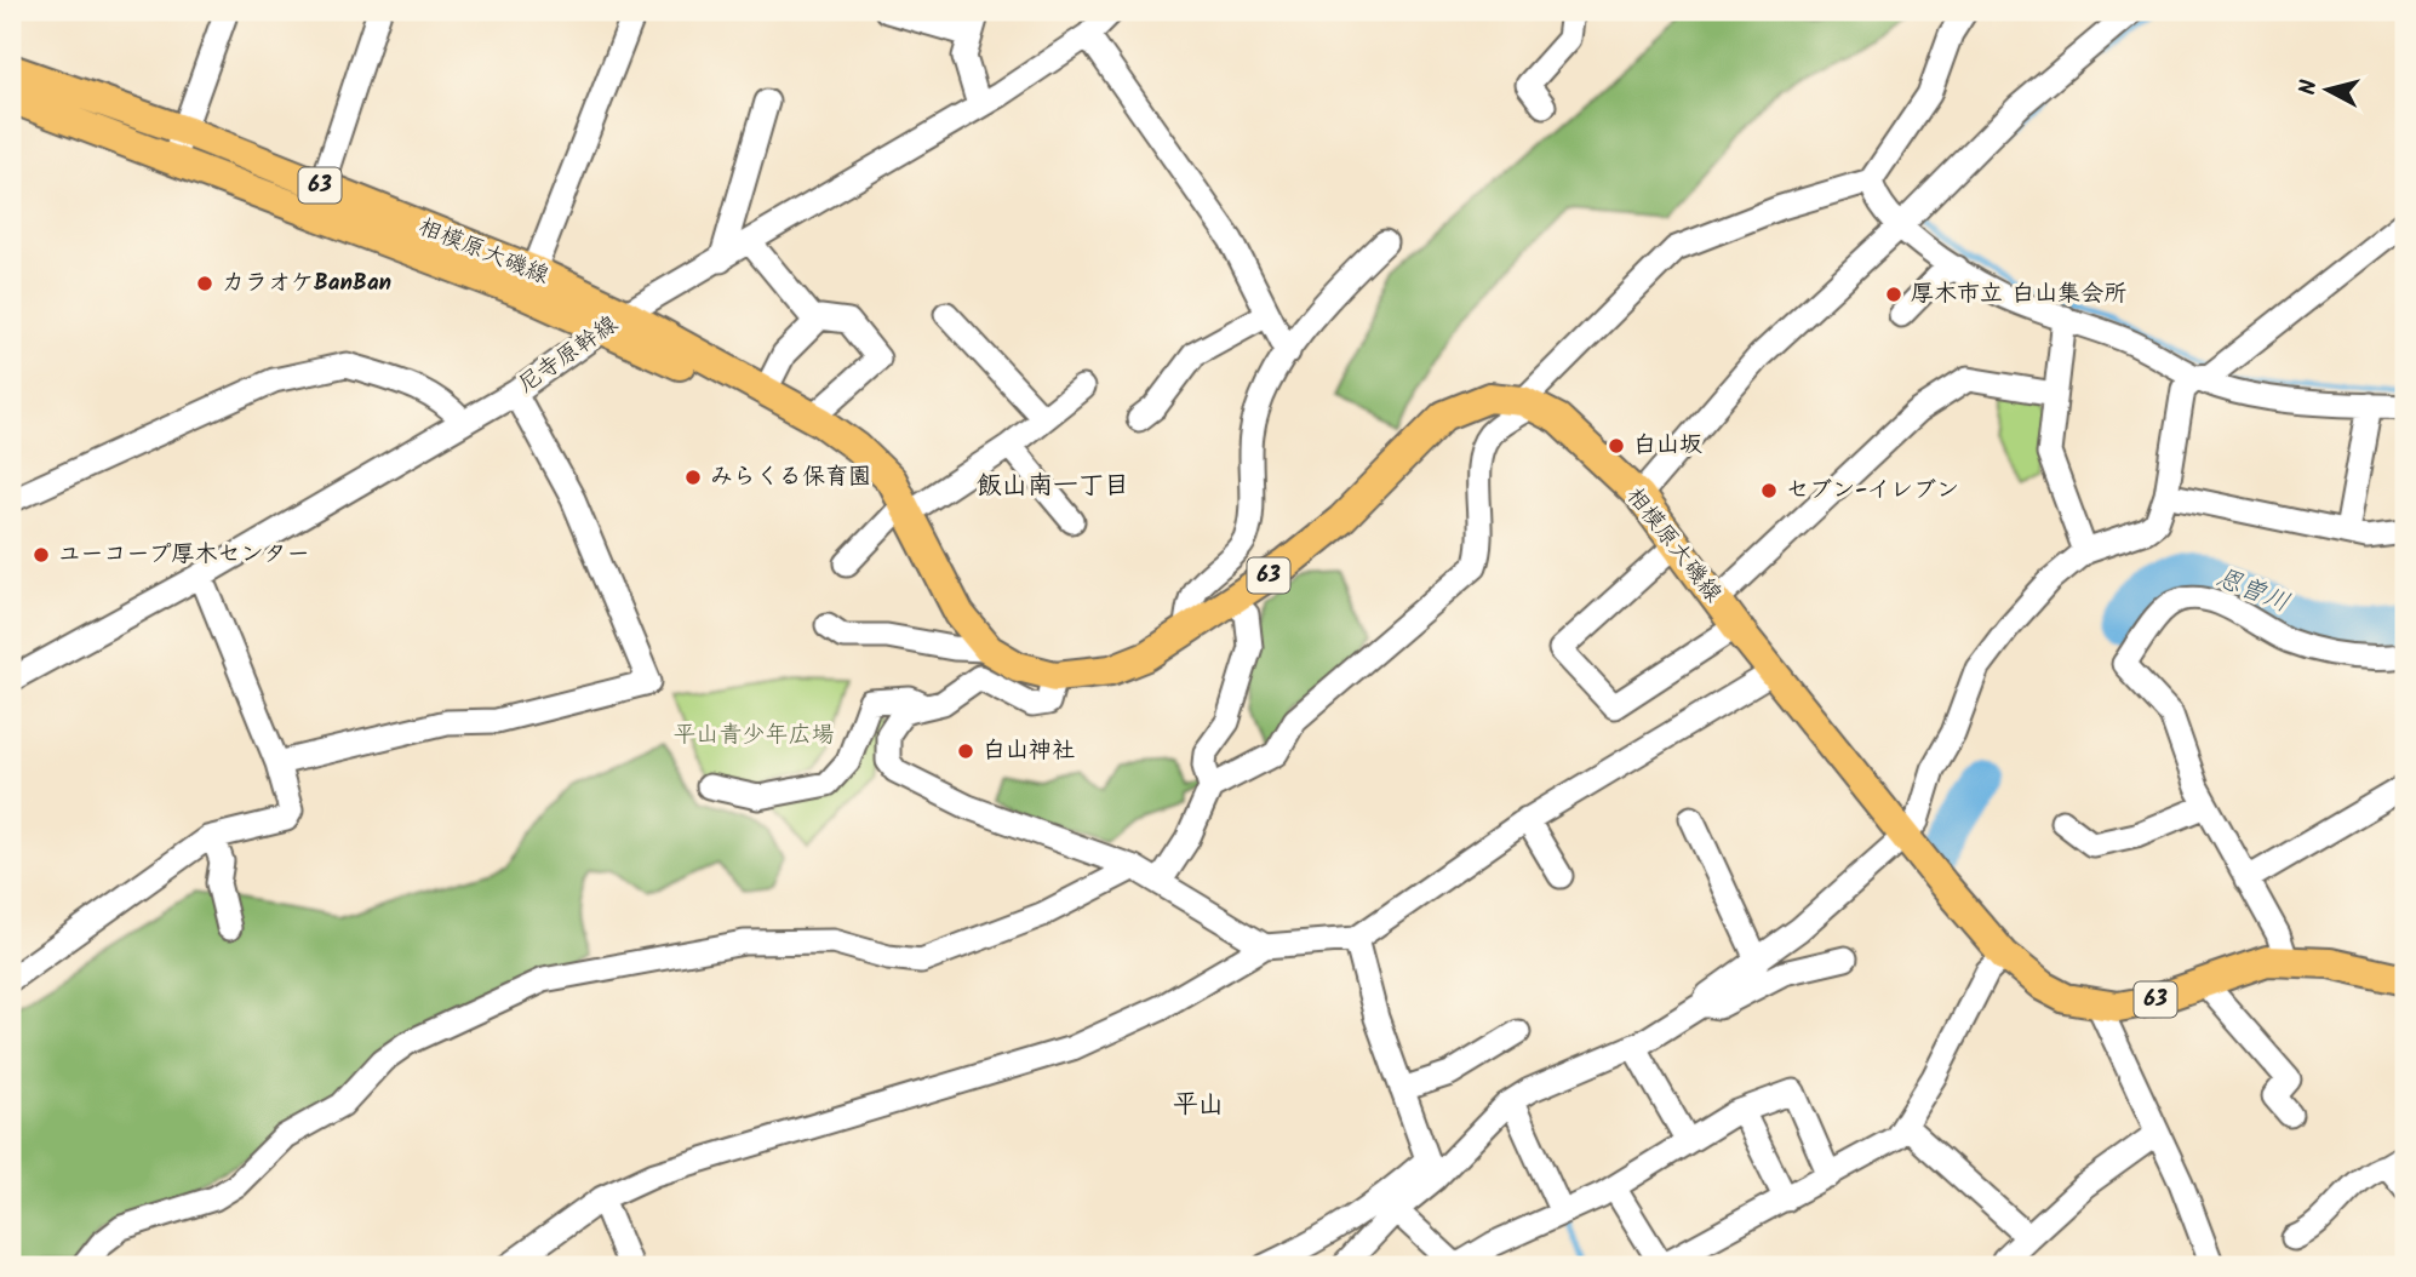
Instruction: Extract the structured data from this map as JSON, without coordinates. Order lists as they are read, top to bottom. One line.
{"streets":{"main road":["63","相模原大磯線"],"street":["尼寺原幹線"]},"crossings":[["相模原大磯線","尼寺原幹線"]],"districts":["飯山南一丁目","平山"],"water":["恩曽川"],"parks":["平山青少年広場"],"places":["カラオケBanBan","厚木市立 白山集会所","白山坂","みらくる保育園","セブン-イレブン","ユーコープ厚木センター","白山神社"],"north":"left"}
